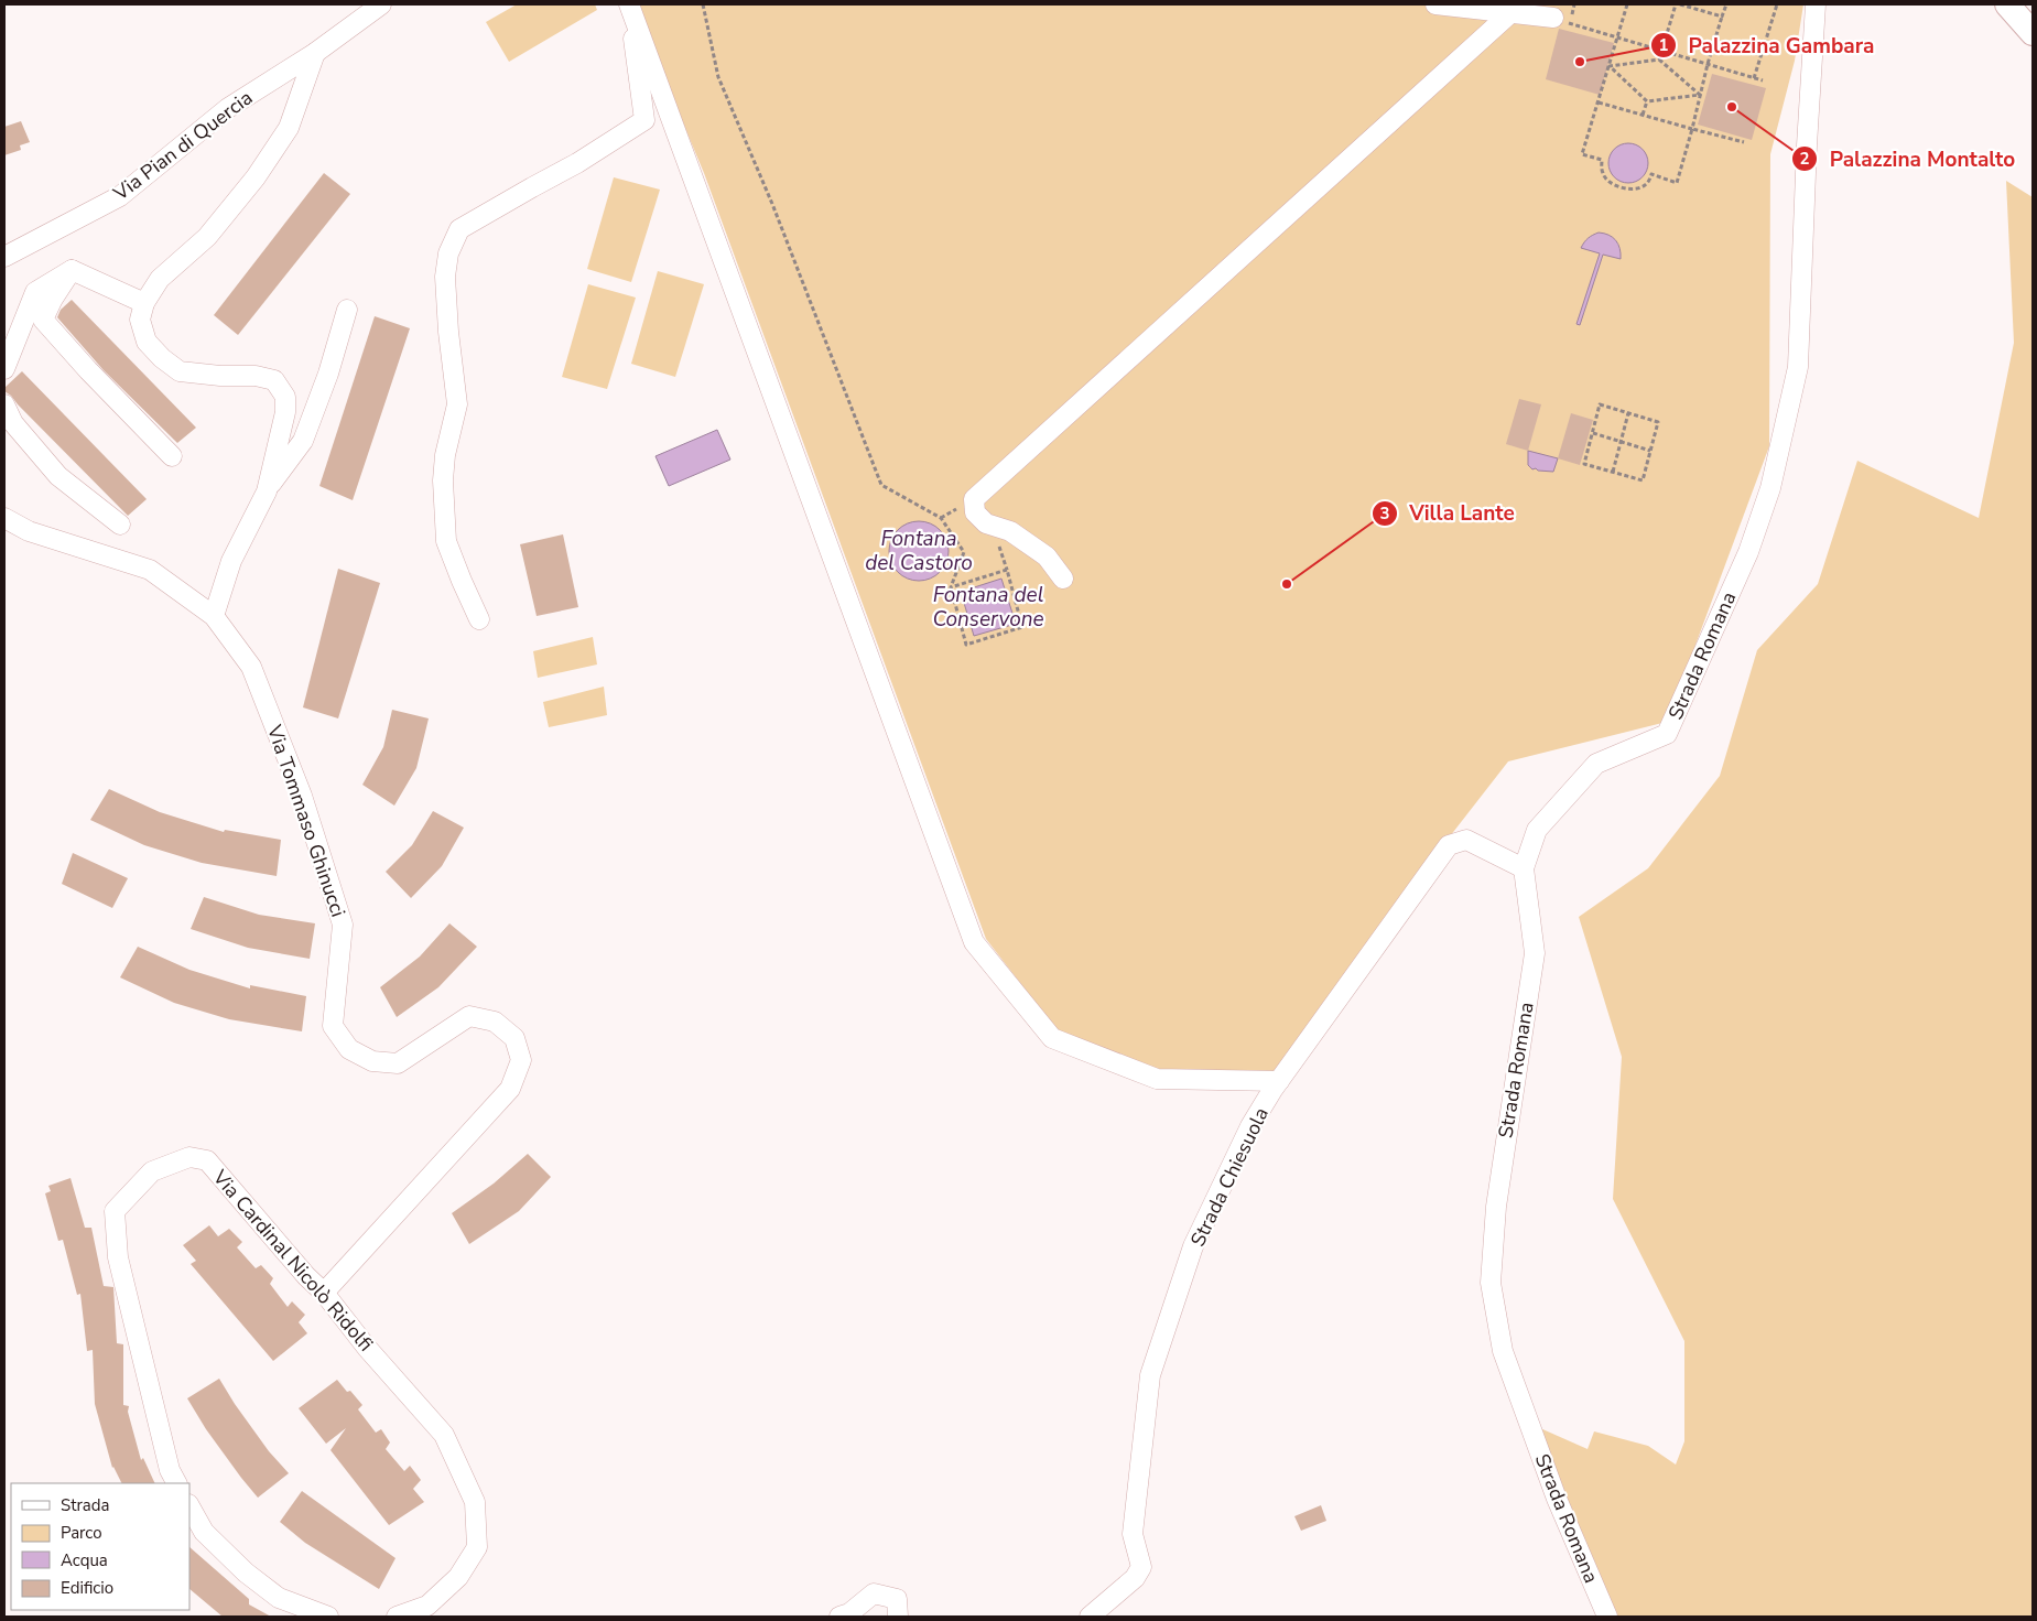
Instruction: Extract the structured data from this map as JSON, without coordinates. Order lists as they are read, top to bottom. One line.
{"streets":{"street":["Via Pian di Quercia","Strada Romana","Via Tommaso Ghinucci","Strada Chiesuola","Via Cardinal Nicolò Ridolfi"]},"crossings":[["Strada Romana","Strada Chiesuola"],["Via Tommaso Ghinucci","Via Cardinal Nicolò Ridolfi"]],"water":["Fontana del Castoro","Fontana del Conservone"],"places":["Palazzina Gambara","Palazzina Montalto","Villa Lante"],"legend":["Strada","Parco","Acqua","Edificio"]}
